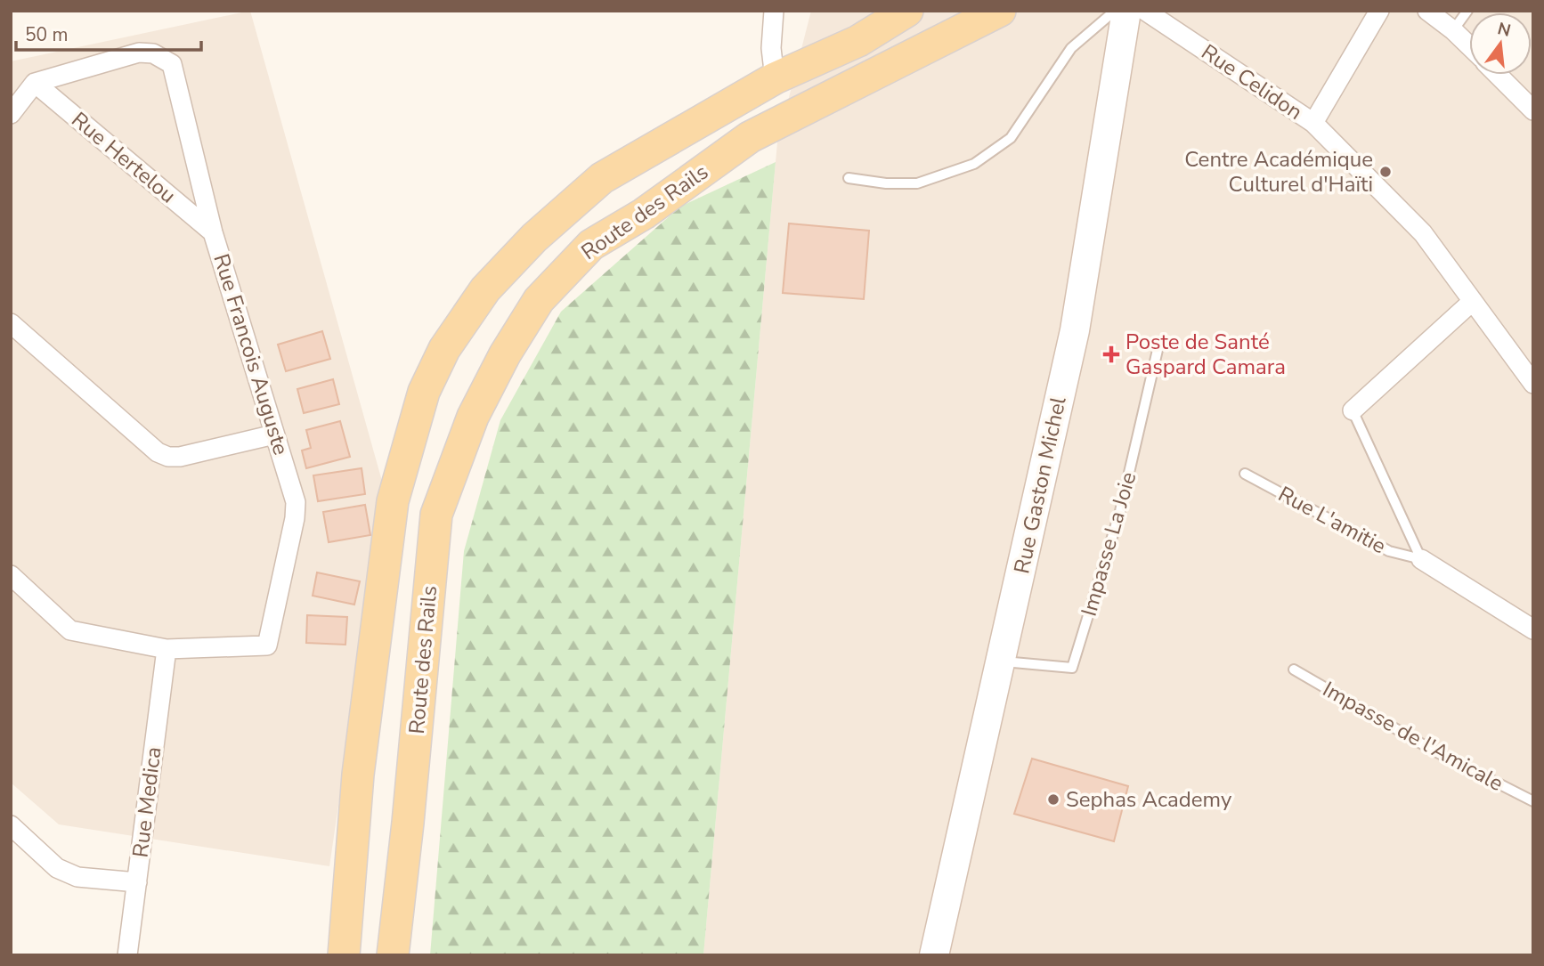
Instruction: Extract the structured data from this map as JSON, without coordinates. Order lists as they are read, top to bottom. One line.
{"streets":{"main road":["Route des Rails"],"street":["Rue Celidon","Rue Hertelou","Rue Francois Auguste","Rue Gaston Michel","Rue Medica"],"lane":["Rue L'amitie","Impasse La Joie","Impasse de l'Amicale"]},"crossings":[["Rue Hertelou","Rue Francois Auguste"],["Rue Francois Auguste","Rue Medica"],["Rue Gaston Michel","Impasse La Joie"]],"places":{"other":["Centre Académique Culturel d'Haïti","Sephas Academy"],"health":["Poste de Santé Gaspard Camara"]},"scale_bar":"50 m","north":"top"}
